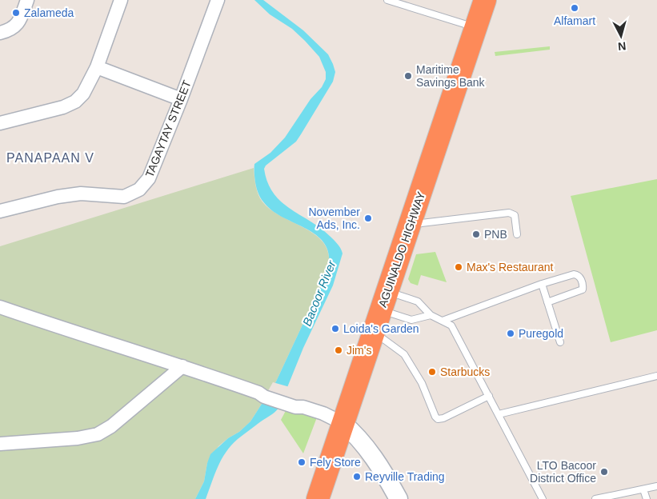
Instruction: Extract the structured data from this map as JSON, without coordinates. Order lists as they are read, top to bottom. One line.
{"streets":{"highway":["AGUINALDO HIGHWAY"],"street":["TAGAYTAY STREET"]},"districts":["PANAPAAN V"],"water":["Bacoor River"],"places":["Alfamart","Zalameda","Maritime Savings Bank","November Ads, Inc.","PNB","Max's Restaurant","Loida's Garden","Puregold","Jim's","Starbucks","Fely Store","LTO Bacoor District Office","Reyville Trading"],"north":"bottom"}
